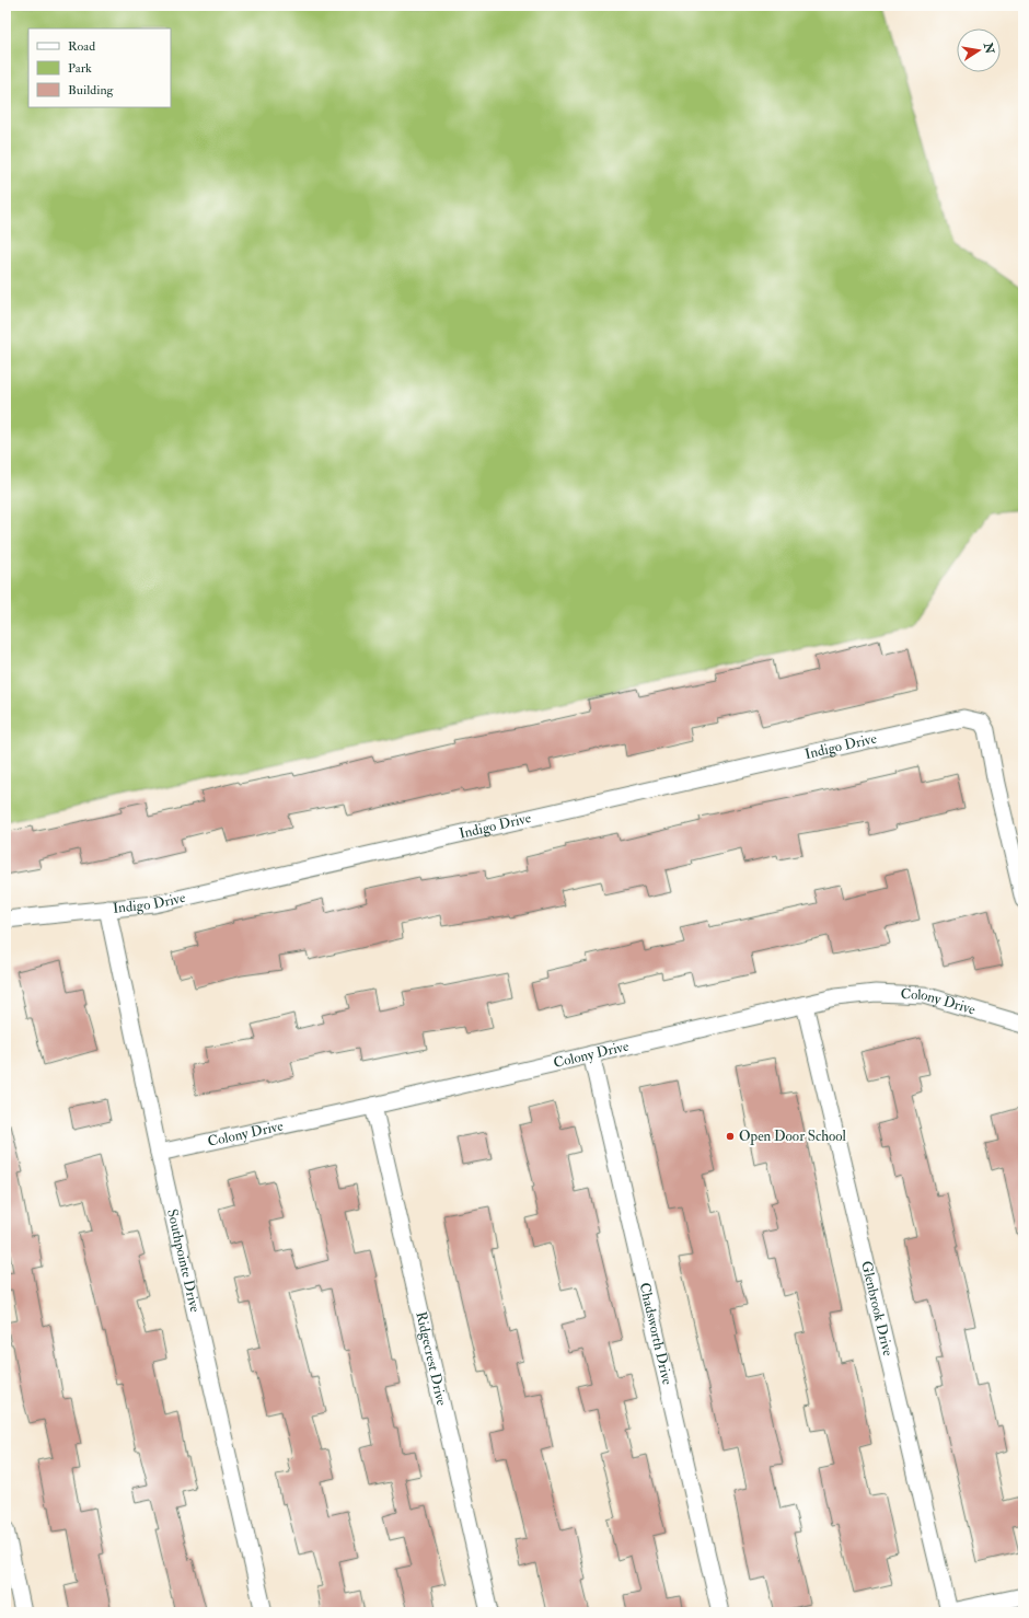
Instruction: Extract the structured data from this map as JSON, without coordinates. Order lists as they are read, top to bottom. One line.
{"streets":{"street":["Indigo Drive","Colony Drive","Southpointe Drive","Glenbrook Drive","Chadsworth Drive","Ridgecrest Drive"]},"crossings":[["Indigo Drive","Southpointe Drive"],["Colony Drive","Southpointe Drive"],["Colony Drive","Glenbrook Drive"],["Colony Drive","Chadsworth Drive"],["Colony Drive","Ridgecrest Drive"]],"places":["Open Door School"],"legend":["Road","Park","Building"],"north":"right"}
